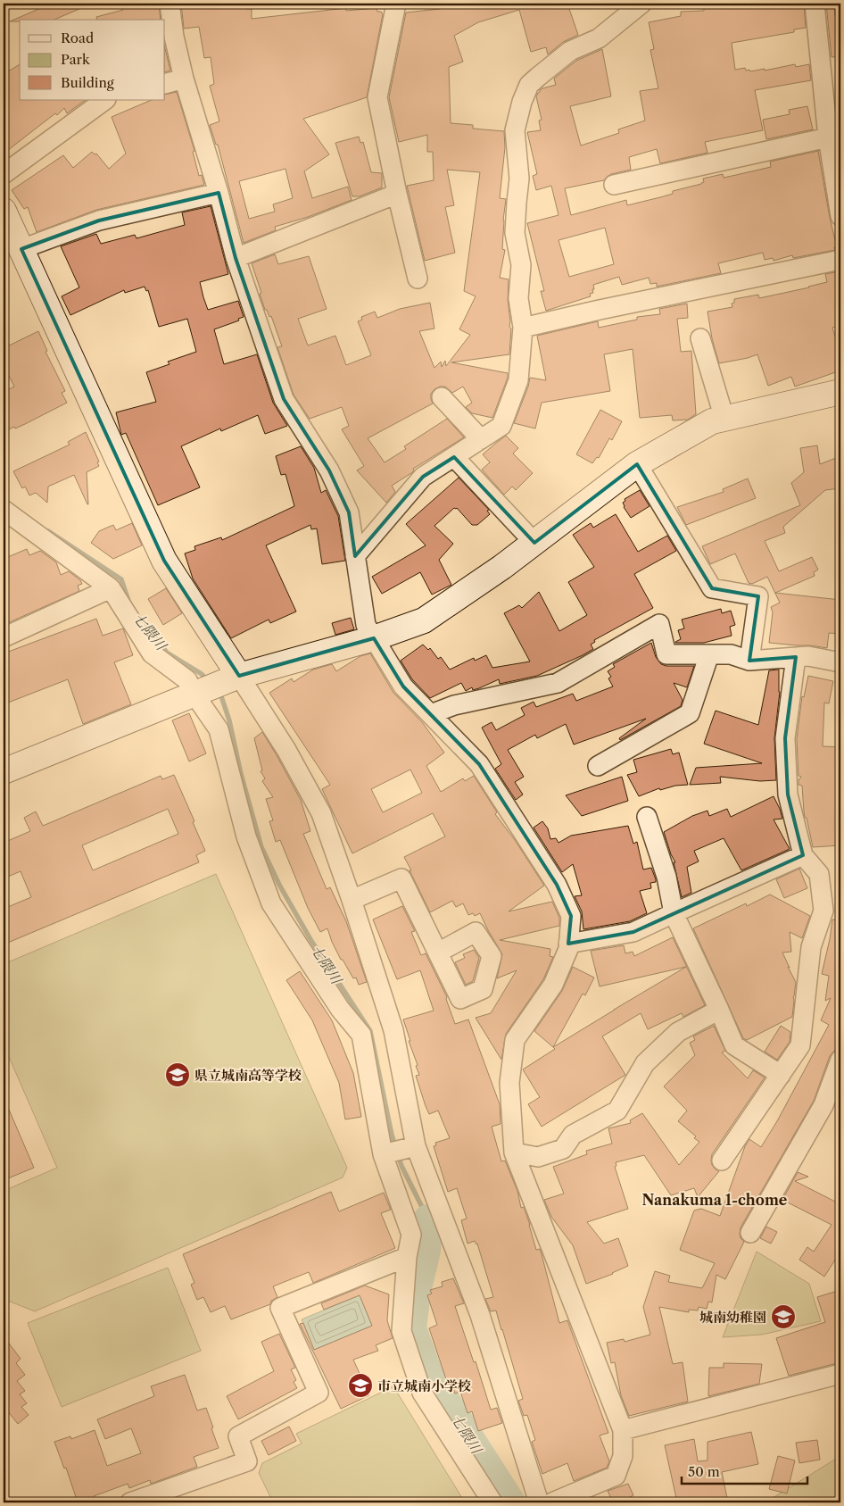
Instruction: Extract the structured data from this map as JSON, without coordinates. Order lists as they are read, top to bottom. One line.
{"districts":["Nanakuma 1-chome"],"water":["七隈川"],"places":{"school or university":["県立城南高等学校","城南幼稚園","市立城南小学校"]},"legend":["Road","Park","Building"],"scale_bar":"50 m"}
